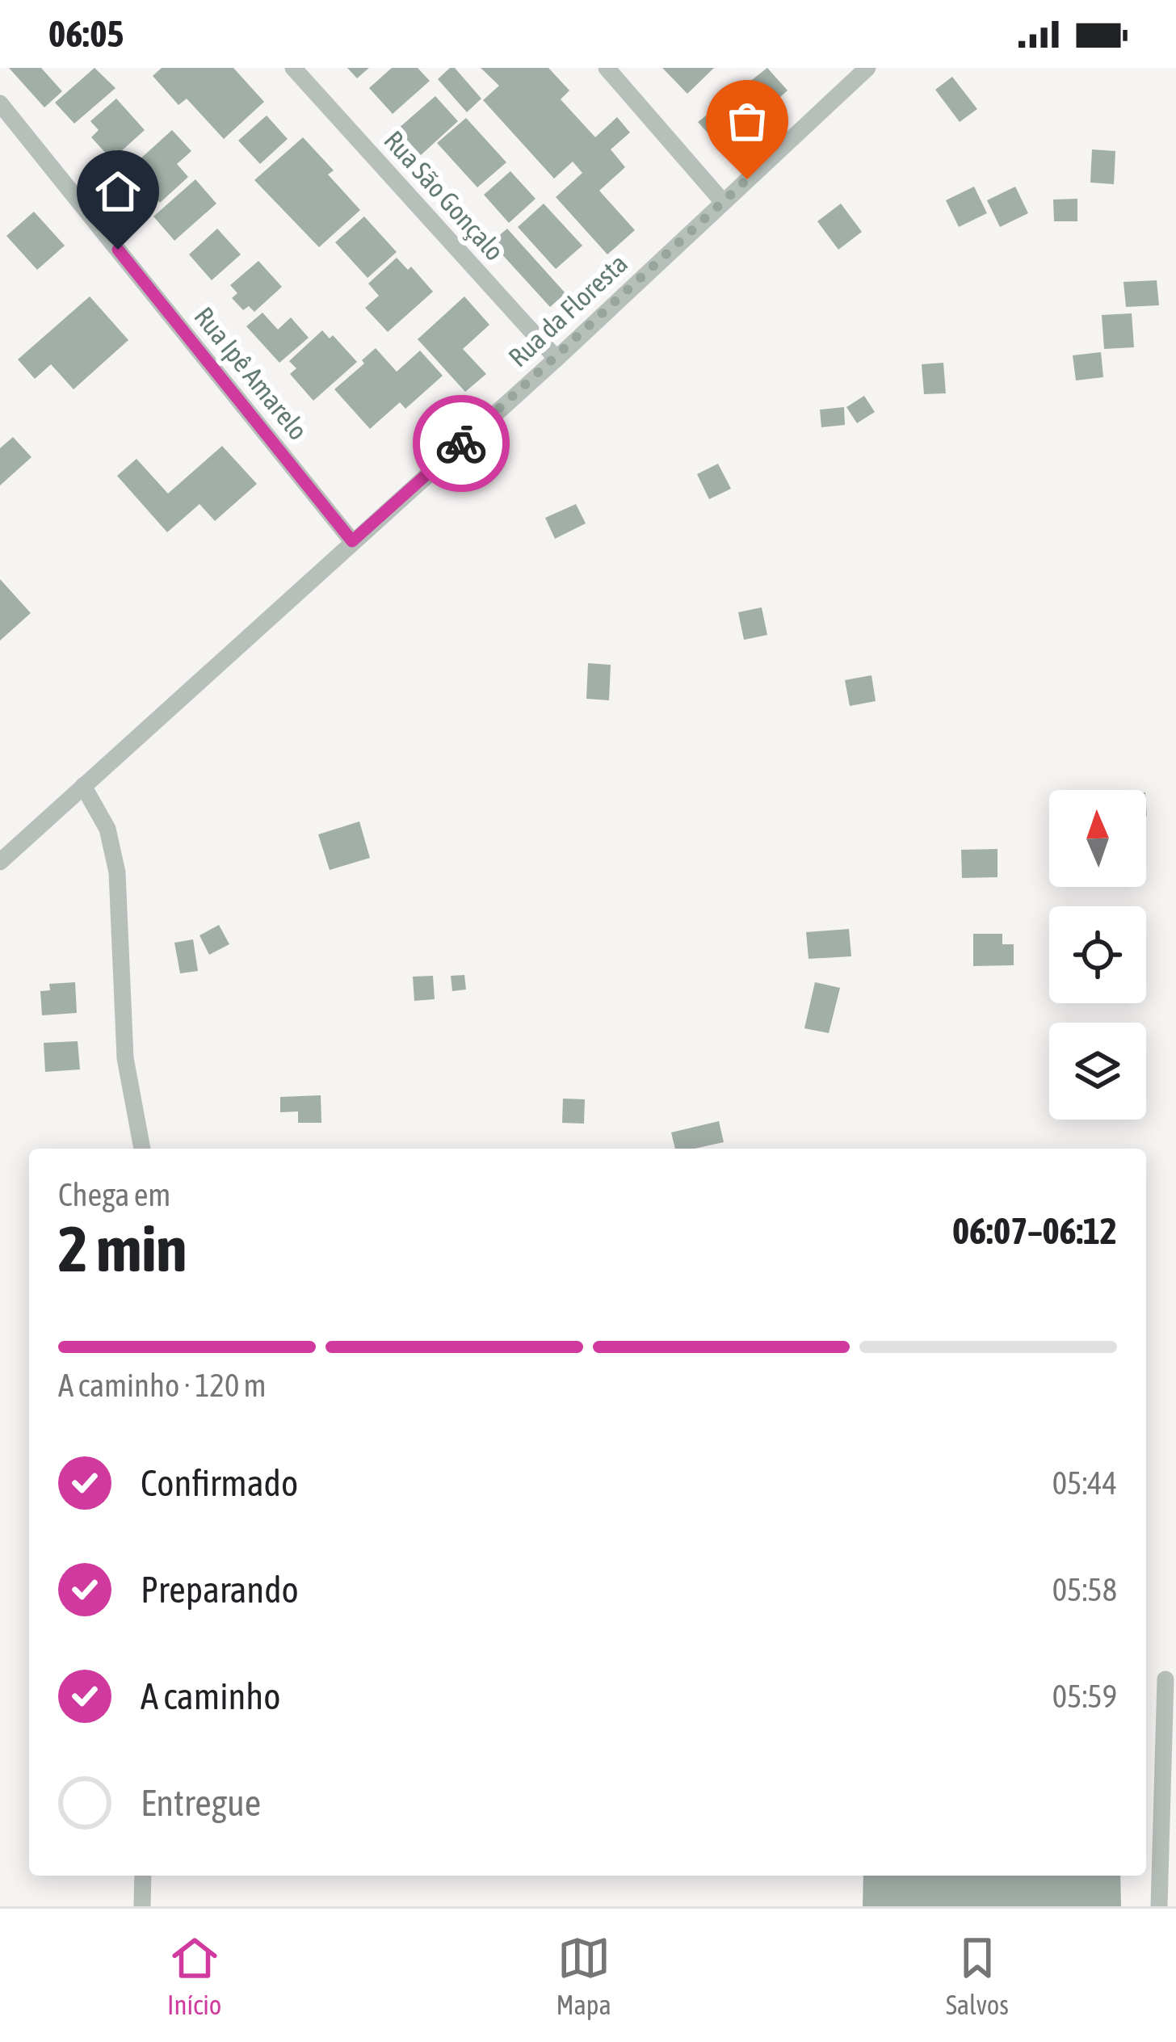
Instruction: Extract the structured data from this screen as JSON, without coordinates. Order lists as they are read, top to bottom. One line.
{"streets":{"street":["Rua São Gonçalo","Rua da Floresta","Rua Ipê Amarelo"]},"crossings":[["Rua São Gonçalo","Rua da Floresta"],["Rua da Floresta","Rua Ipê Amarelo"]],"north":"top","page":{"status":"06:05","heading":["2 min","Chega em","06:07–06:12"],"bar":"A caminho · 120 m","list":[["Confirmado","05:44"],["Preparando","05:58"],["A caminho","05:59"],"Entregue"],"tabs":["Início","Mapa","Salvos"]}}
